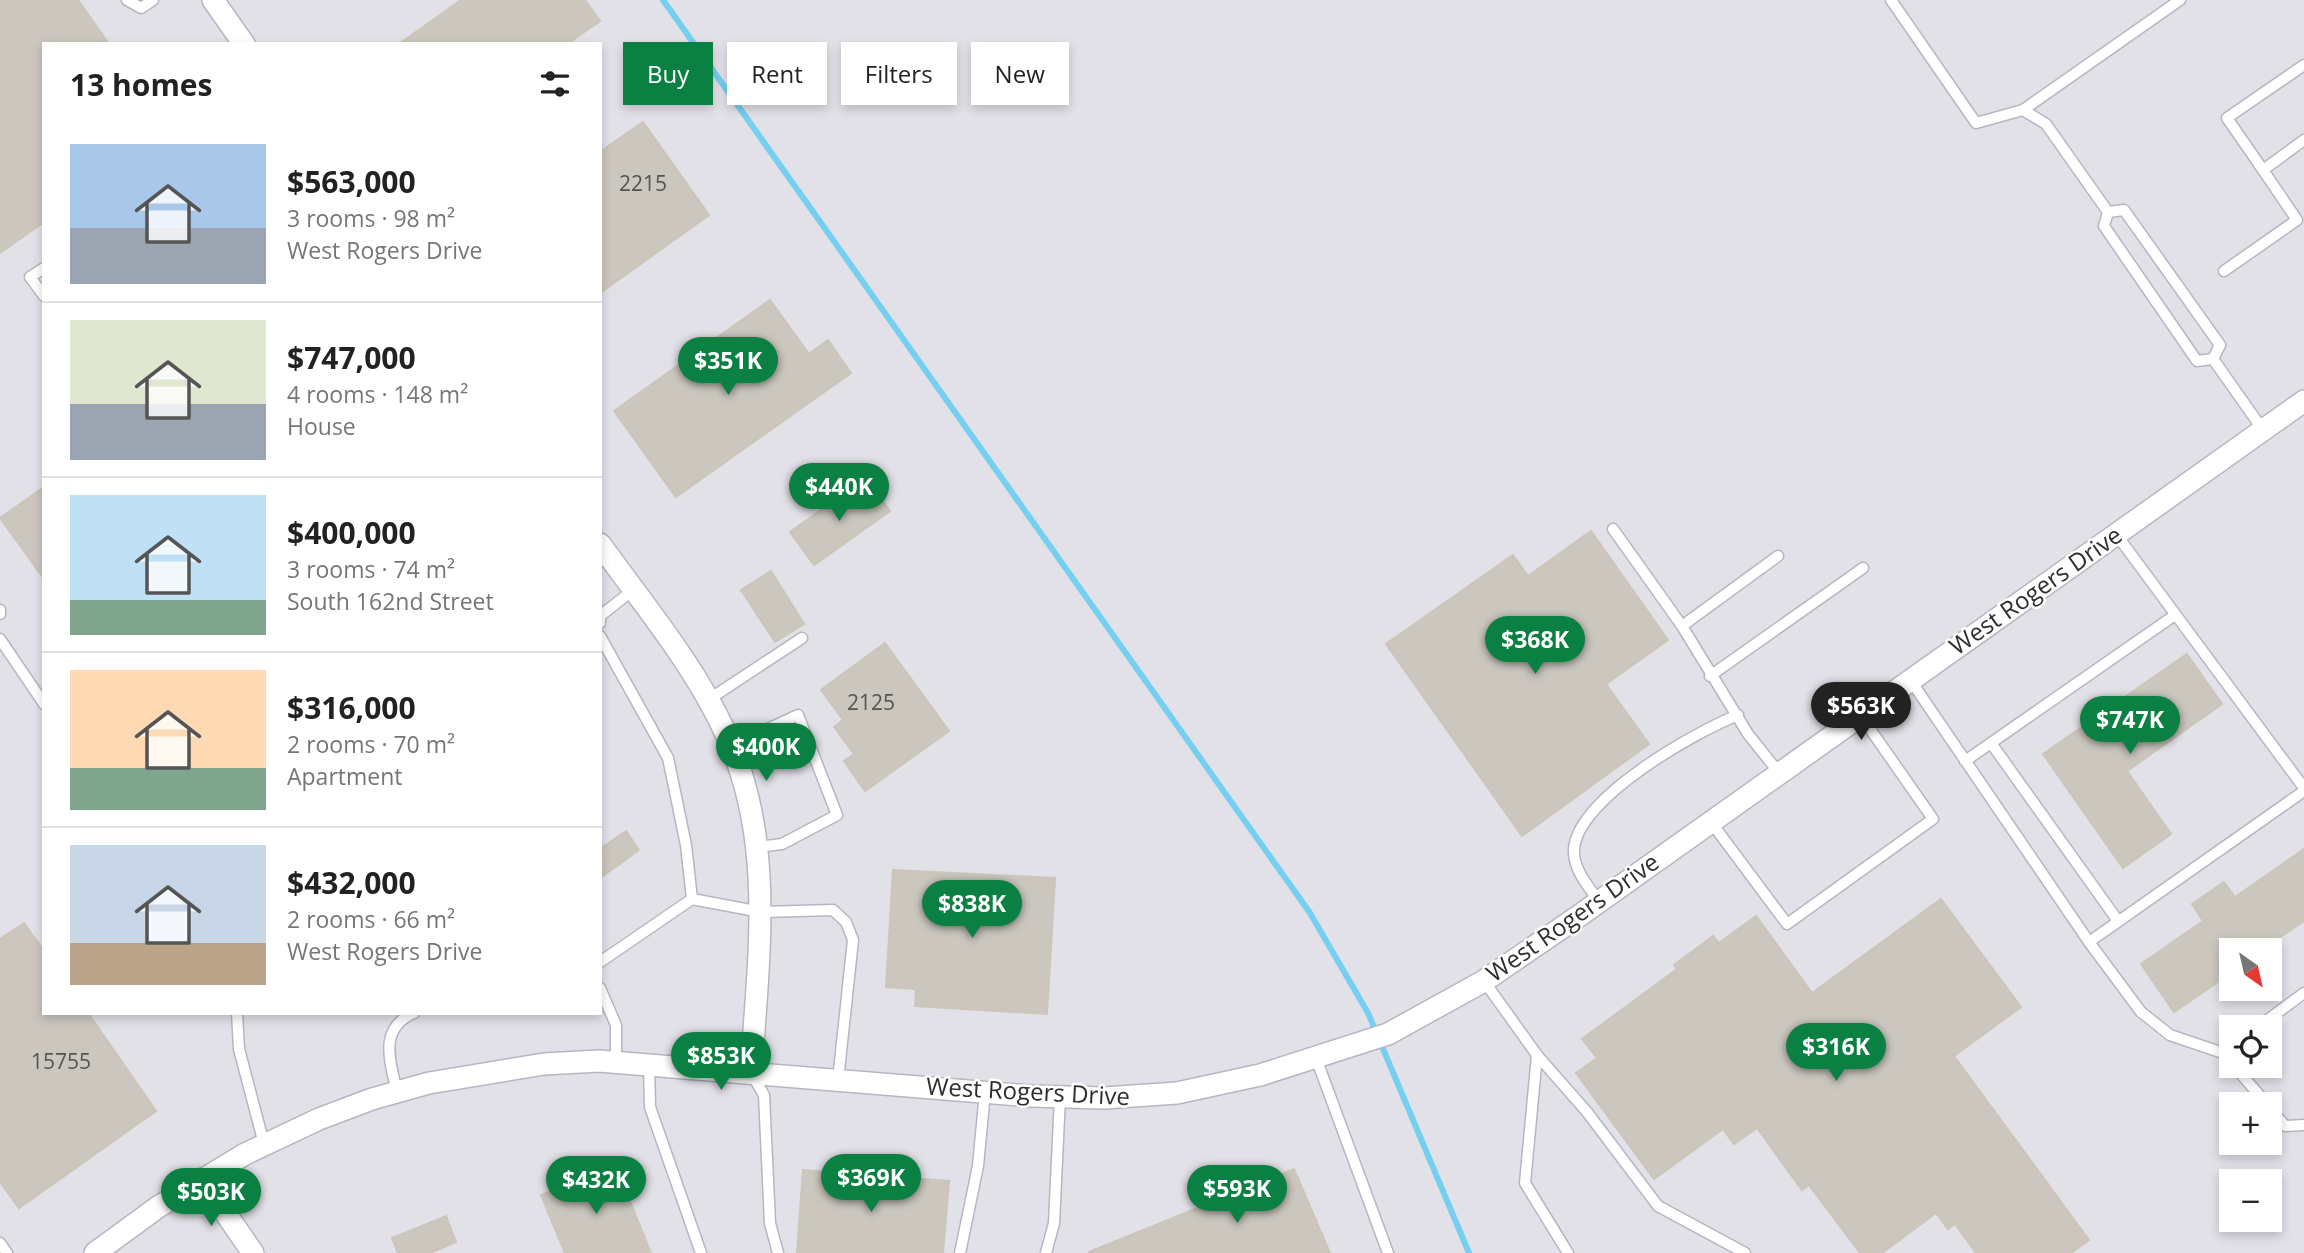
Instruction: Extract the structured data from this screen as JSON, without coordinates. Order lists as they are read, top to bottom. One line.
{"streets":{"street":["West Rogers Drive"]},"house_numbers":["2215","2125","15755"],"north":"bottom right","page":{"chip":["Buy","Rent","Filters","New"],"heading":"13 homes","list":[{"name":"$563,000","note":"3 rooms · 98 m² · West Rogers Drive"},{"name":"$747,000","note":"4 rooms · 148 m² · House"},{"name":"$400,000","note":"3 rooms · 74 m² · South 162nd Street"},{"name":"$316,000","note":"2 rooms · 70 m² · Apartment"},{"name":"$432,000","note":"2 rooms · 66 m² · West Rogers Drive"}],"price":["$351K","$440K","$368K","$563K","$747K","$400K","$838K","$316K","$853K","$369K","$432K","$593K","$503K"],"map_buttons":["+","−"]}}
